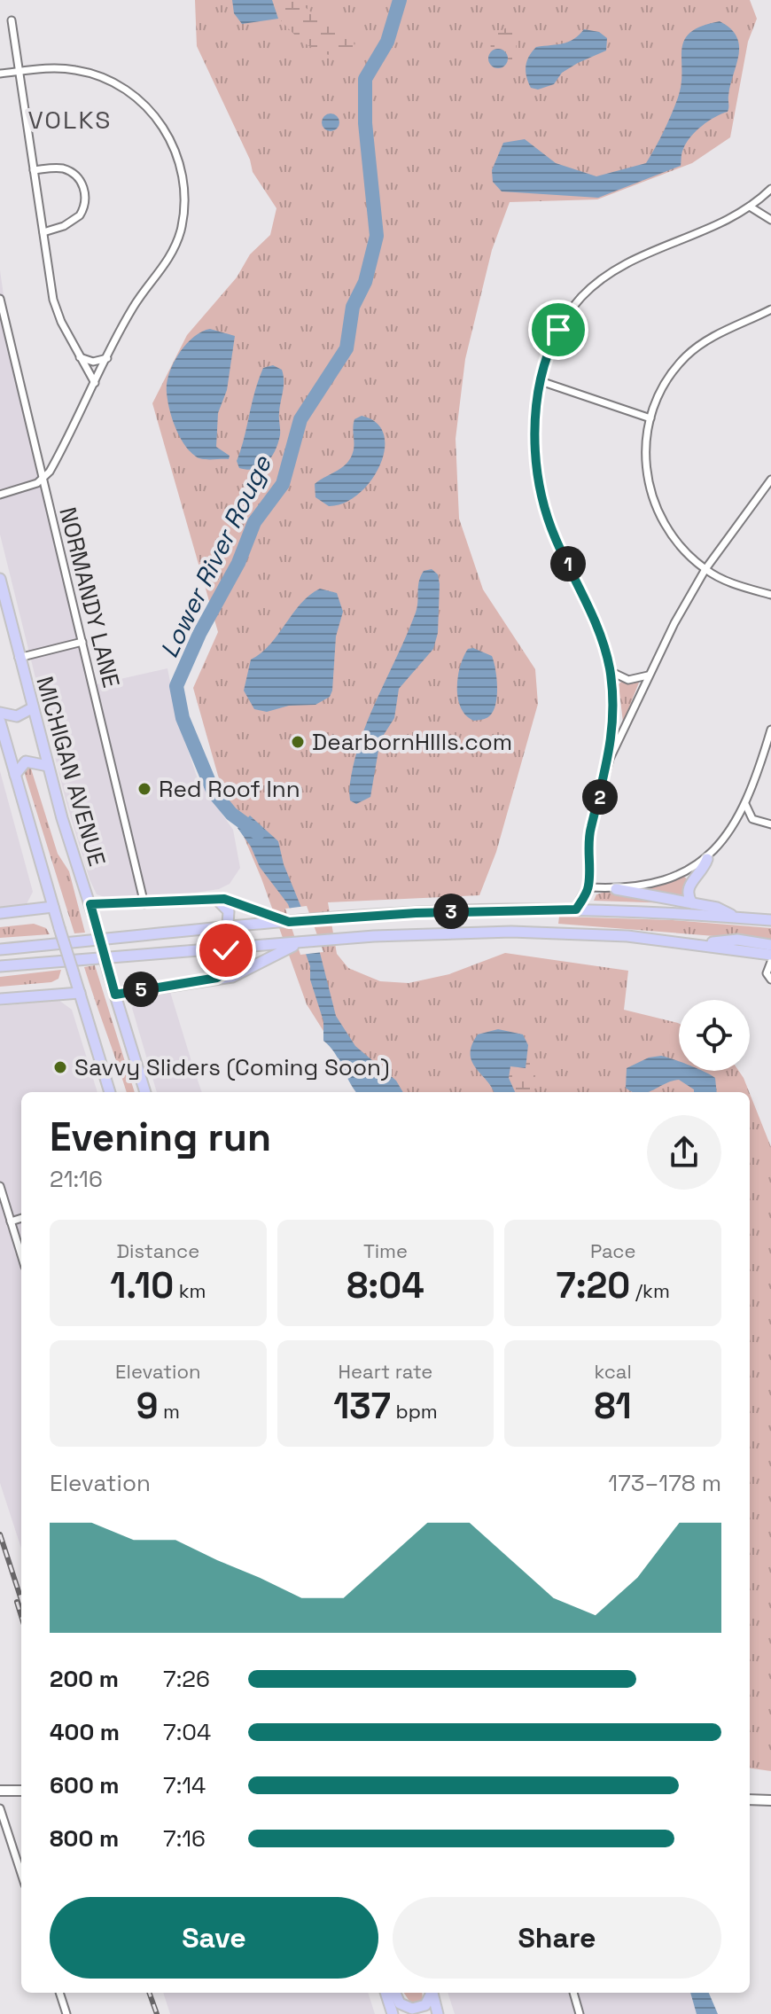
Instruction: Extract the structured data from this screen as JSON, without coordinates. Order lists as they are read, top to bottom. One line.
{"streets":{"main road":["MICHIGAN AVENUE"],"street":["NORMANDY LANE"]},"districts":["VOLKS"],"water":["Lower River Rouge"],"places":["DearbornHIlls.com","Red Roof Inn","Savvy Sliders (Coming Soon)"],"page":{"pins":["1","2","3","5"],"heading":["Evening run","21:16"],"stats":[["Distance","1.10 km"],["Time","8:04"],["Pace","7:20 /km"],["Elevation","9 m"],["Heart rate","137 bpm"],["kcal","81"]],"chart":["Elevation","173–178 m"],"list":[{"name":"200 m","note":"7:26"},{"name":"400 m","note":"7:04"},{"name":"600 m","note":"7:14"},{"name":"800 m","note":"7:16"}],"buttons":["Save","Share"]}}
